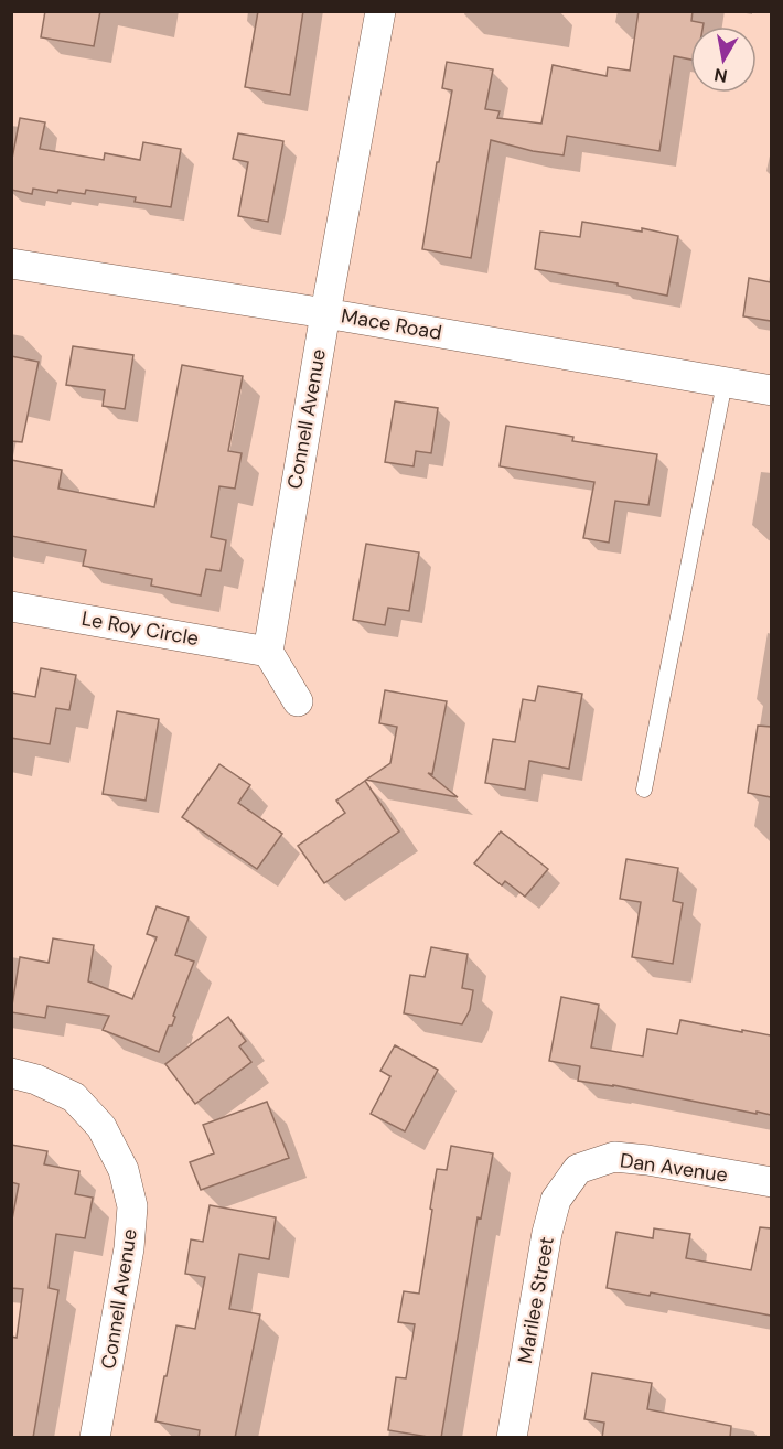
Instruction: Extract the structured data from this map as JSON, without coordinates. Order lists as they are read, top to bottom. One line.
{"streets":{"street":["Mace Road","Connell Avenue","Le Roy Circle","Dan Avenue","Marilee Street"]},"crossings":[["Mace Road","Connell Avenue"],["Connell Avenue","Le Roy Circle"],["Dan Avenue","Marilee Street"]],"north":"bottom"}
